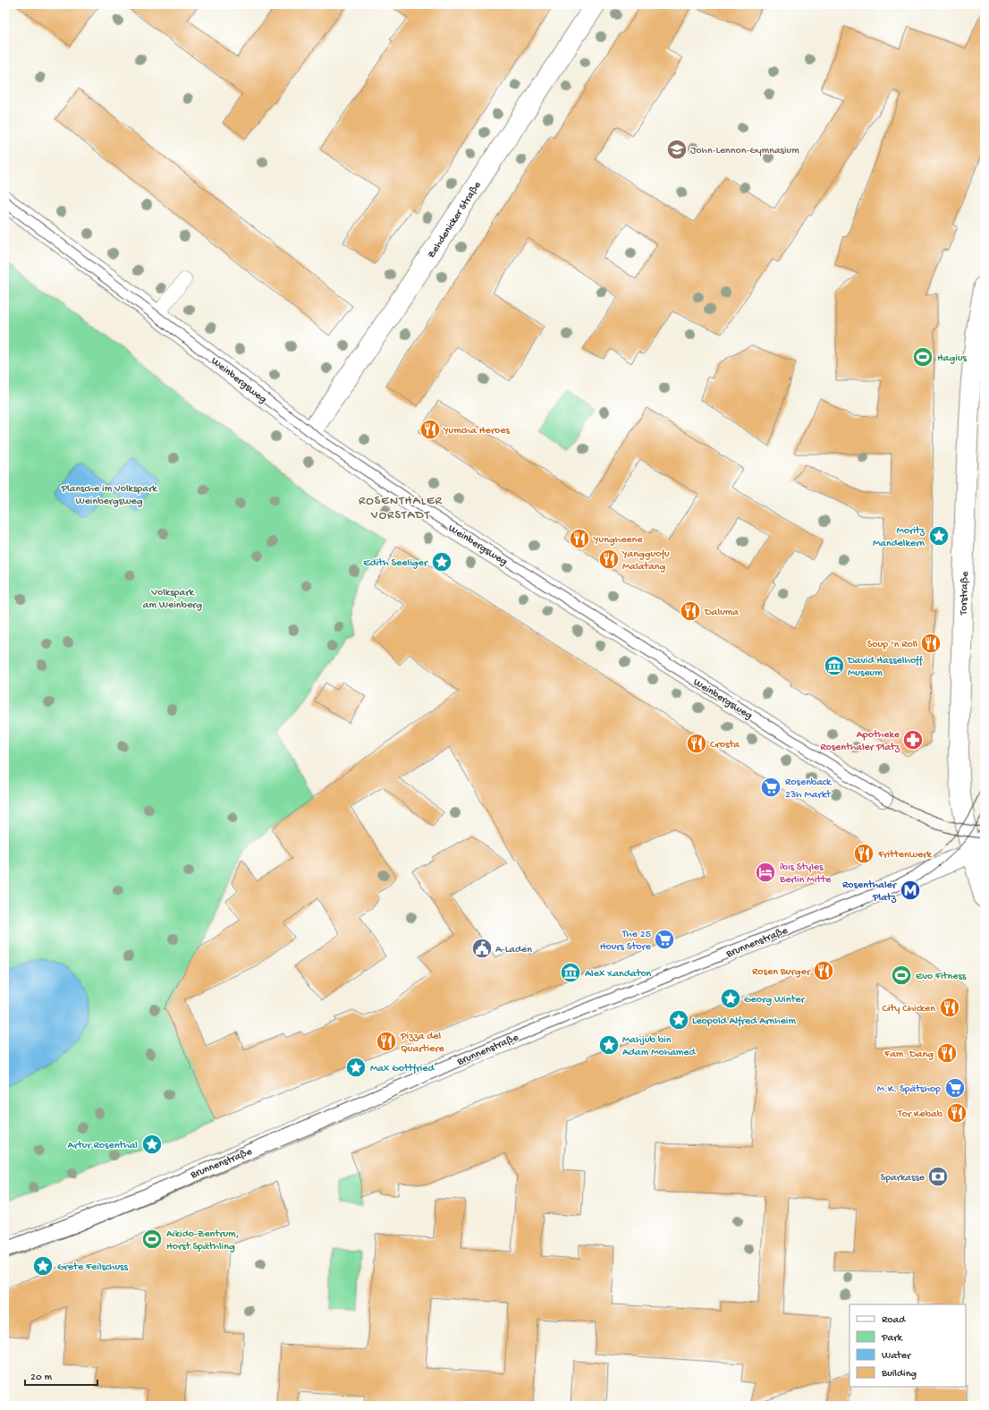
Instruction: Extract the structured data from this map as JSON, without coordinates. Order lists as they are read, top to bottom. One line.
{"streets":{"main road":["Zehdenicker Straße","Weinbergsweg","Torstraße","Brunnenstraße"]},"crossings":[["Zehdenicker Straße","Weinbergsweg"],["Torstraße","Brunnenstraße"]],"districts":["ROSENTHALER VORSTADT"],"parks":["Plansche im Volkspark Weinbergsweg","Volkspark am Weinberg"],"places":{"school or university":["John-Lennon-Gymnasium"],"sports":["Hagius","Evo Fitness","Aikido-Zentrum, Horst Späthling"],"restaurant":["Yumcha Heroes","Yungheene","Yangguofu Malatang","Daluma","Soup ’n Roll","Crosta","Frittenwerk","Rosen Burger","City Chicken","Pizza del Quartiere","Fam. Dang","Tor Kebab"],"place":["Moritz Mandelkern","Edith Seeliger","Georg Winter","Leopold Alfred Arnheim","Mahjub bin Adam Mohamed","Max Gottfried","Artur Rosenthal","Grete Feilschuss"],"museum":["David Hasselhoff Museum","Alex Xandaton"],"pharmacy":["Apotheke Rosenthaler Platz"],"supermarket":["Rosenback 23h Markt","The 25 Hours Store","M.K. Spätshop"],"hotel":["ibis Styles Berlin Mitte"],"metro station":["Rosenthaler Platz"],"public building":["A-Laden"],"bank":["Sparkasse"]},"legend":["Road","Park","Water","Building"],"scale_bar":"20 m"}
